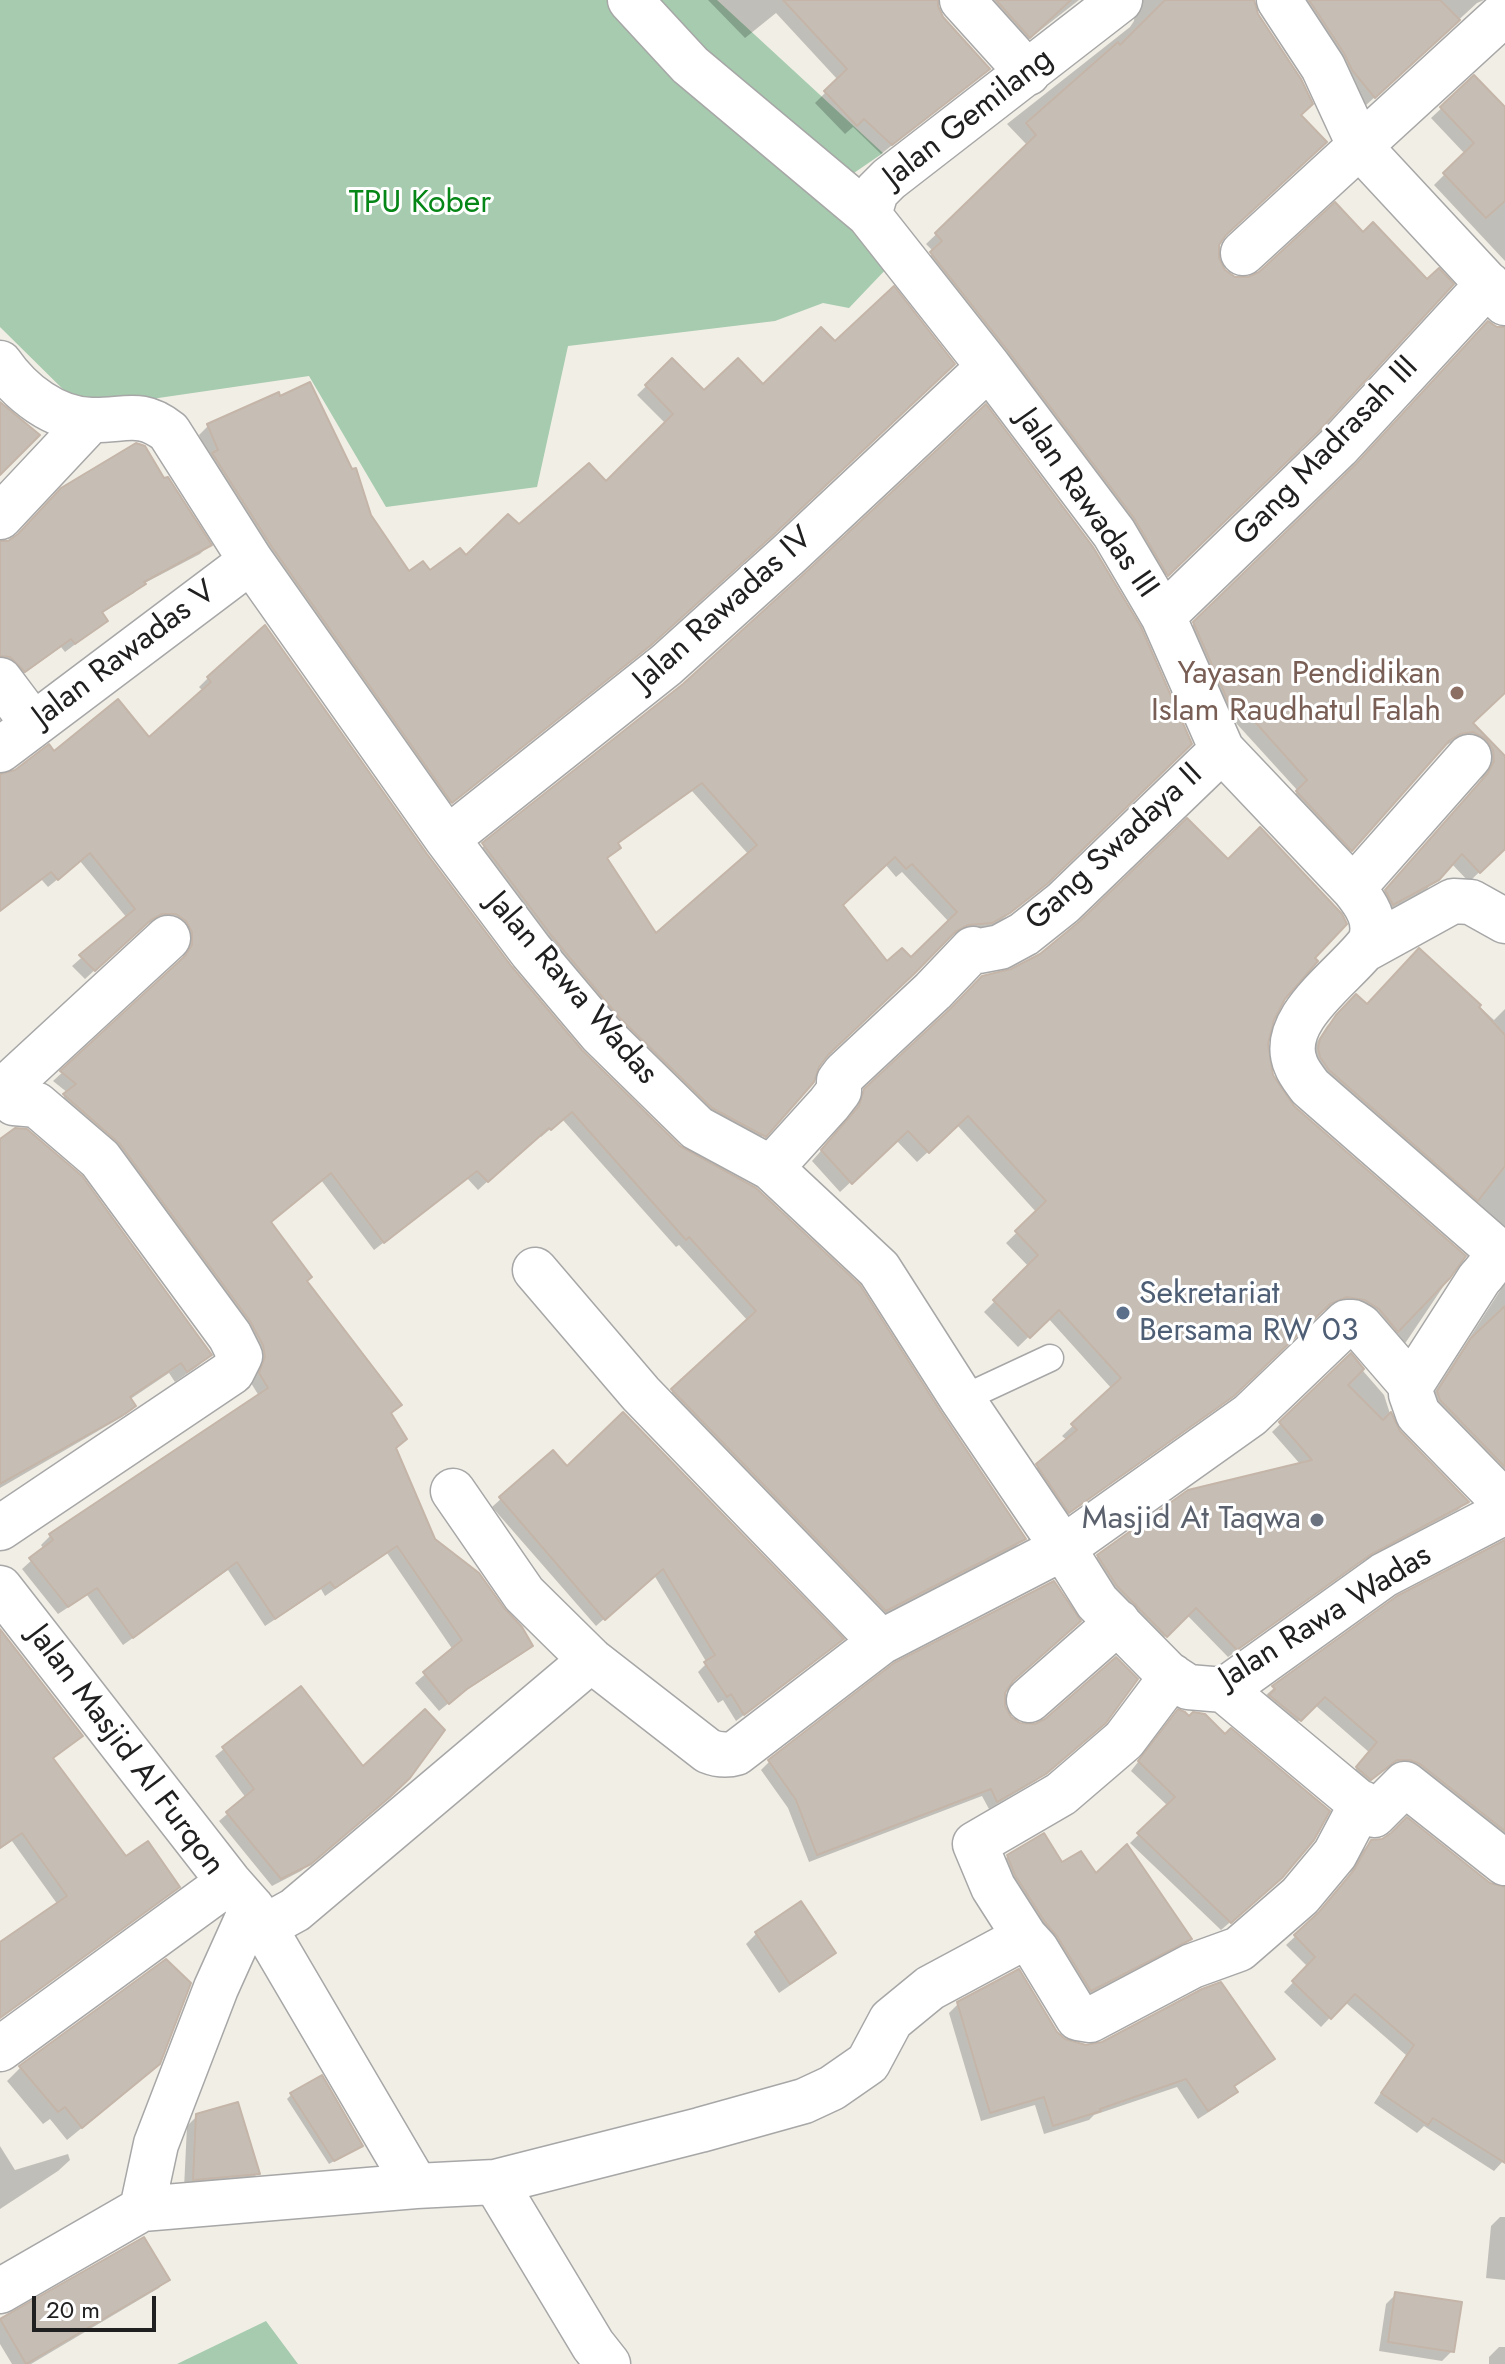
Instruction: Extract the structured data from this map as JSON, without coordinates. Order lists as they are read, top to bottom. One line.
{"streets":{"street":["Jalan Gemilang","Gang Madrasah III","Jalan Rawadas III","Jalan Rawadas IV","Jalan Rawadas V","Gang Swadaya II","Jalan Rawa Wadas","Jalan Masjid Al Furqon"]},"crossings":[["Jalan Gemilang","Jalan Rawadas III"],["Jalan Gemilang","Jalan Rawadas IV"],["Gang Madrasah III","Jalan Rawadas III"],["Jalan Rawadas III","Jalan Rawadas IV"],["Jalan Rawadas III","Gang Swadaya II"],["Jalan Rawadas IV","Jalan Rawa Wadas"],["Jalan Rawadas V","Jalan Rawa Wadas"],["Gang Swadaya II","Jalan Rawa Wadas"]],"parks":["TPU Kober"],"places":["Yayasan Pendidikan Islam Raudhatul Falah","Sekretariat Bersama RW 03","Masjid At Taqwa"],"scale_bar":"20 m"}
